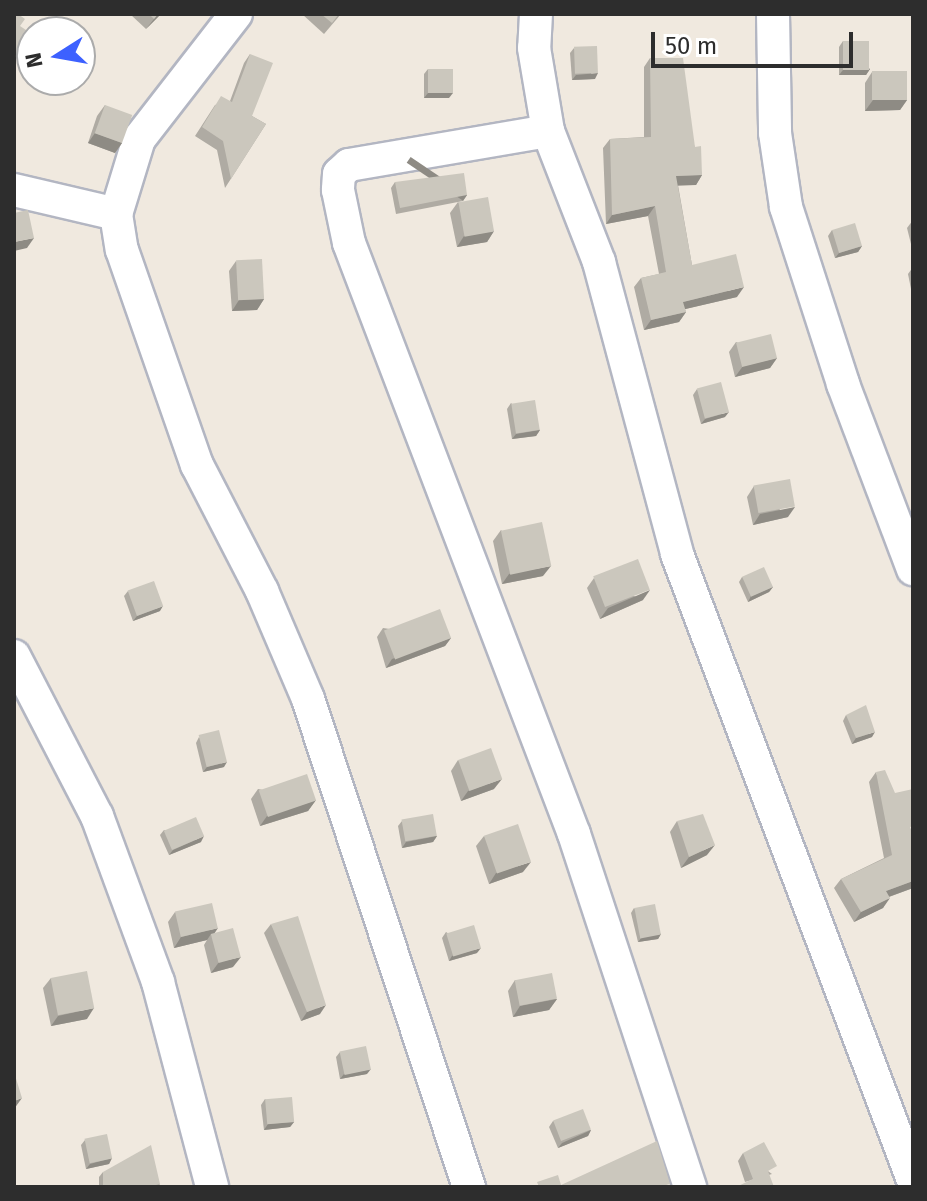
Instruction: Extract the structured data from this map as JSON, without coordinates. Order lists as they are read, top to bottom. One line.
{"scale_bar":"50 m","north":"left"}
